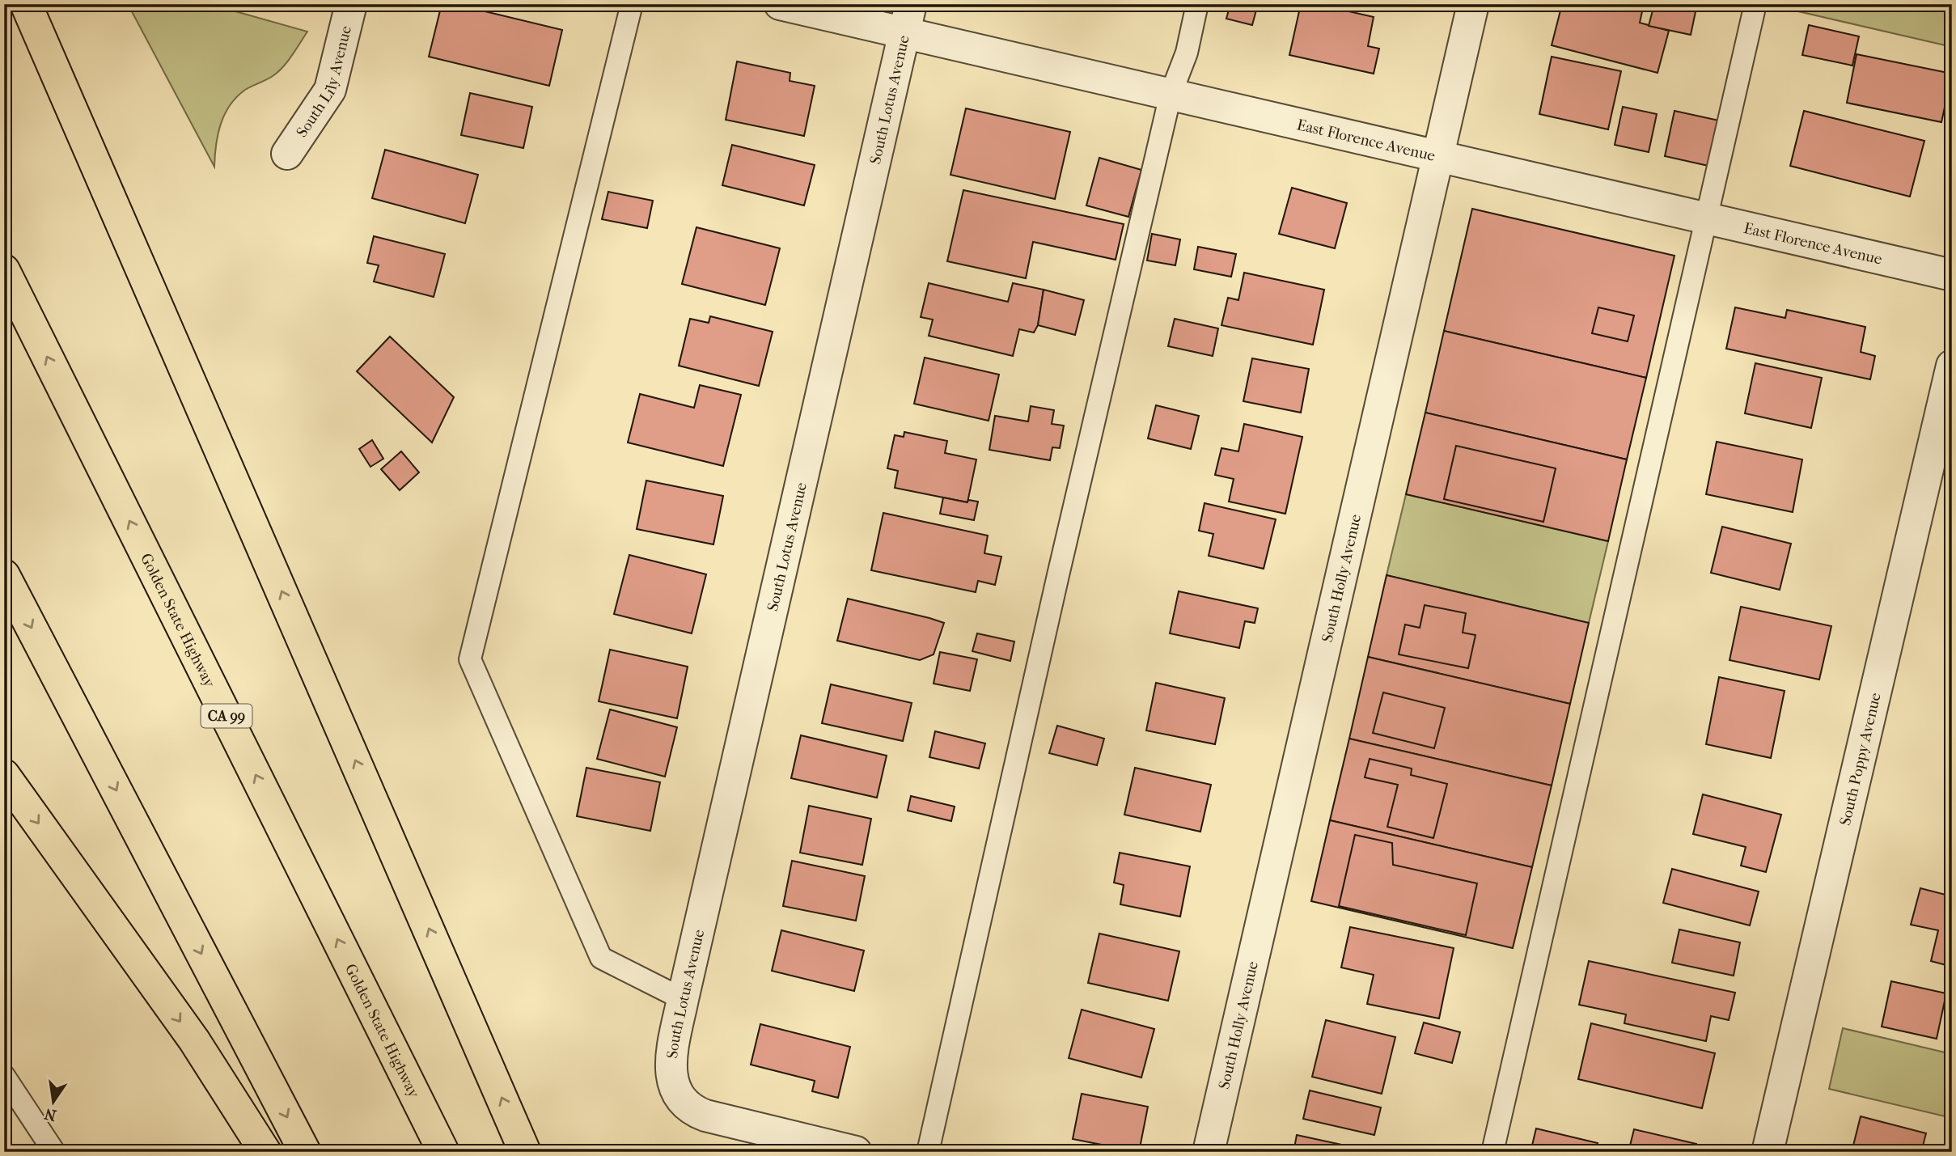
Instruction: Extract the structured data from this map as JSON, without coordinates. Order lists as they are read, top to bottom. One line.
{"streets":{"highway":["Golden State Highway","CA 99"],"street":["South Lily Avenue","South Lotus Avenue","East Florence Avenue","South Holly Avenue","South Poppy Avenue"]},"crossings":[["South Lotus Avenue","East Florence Avenue"],["East Florence Avenue","South Holly Avenue"]],"north":"bottom"}
